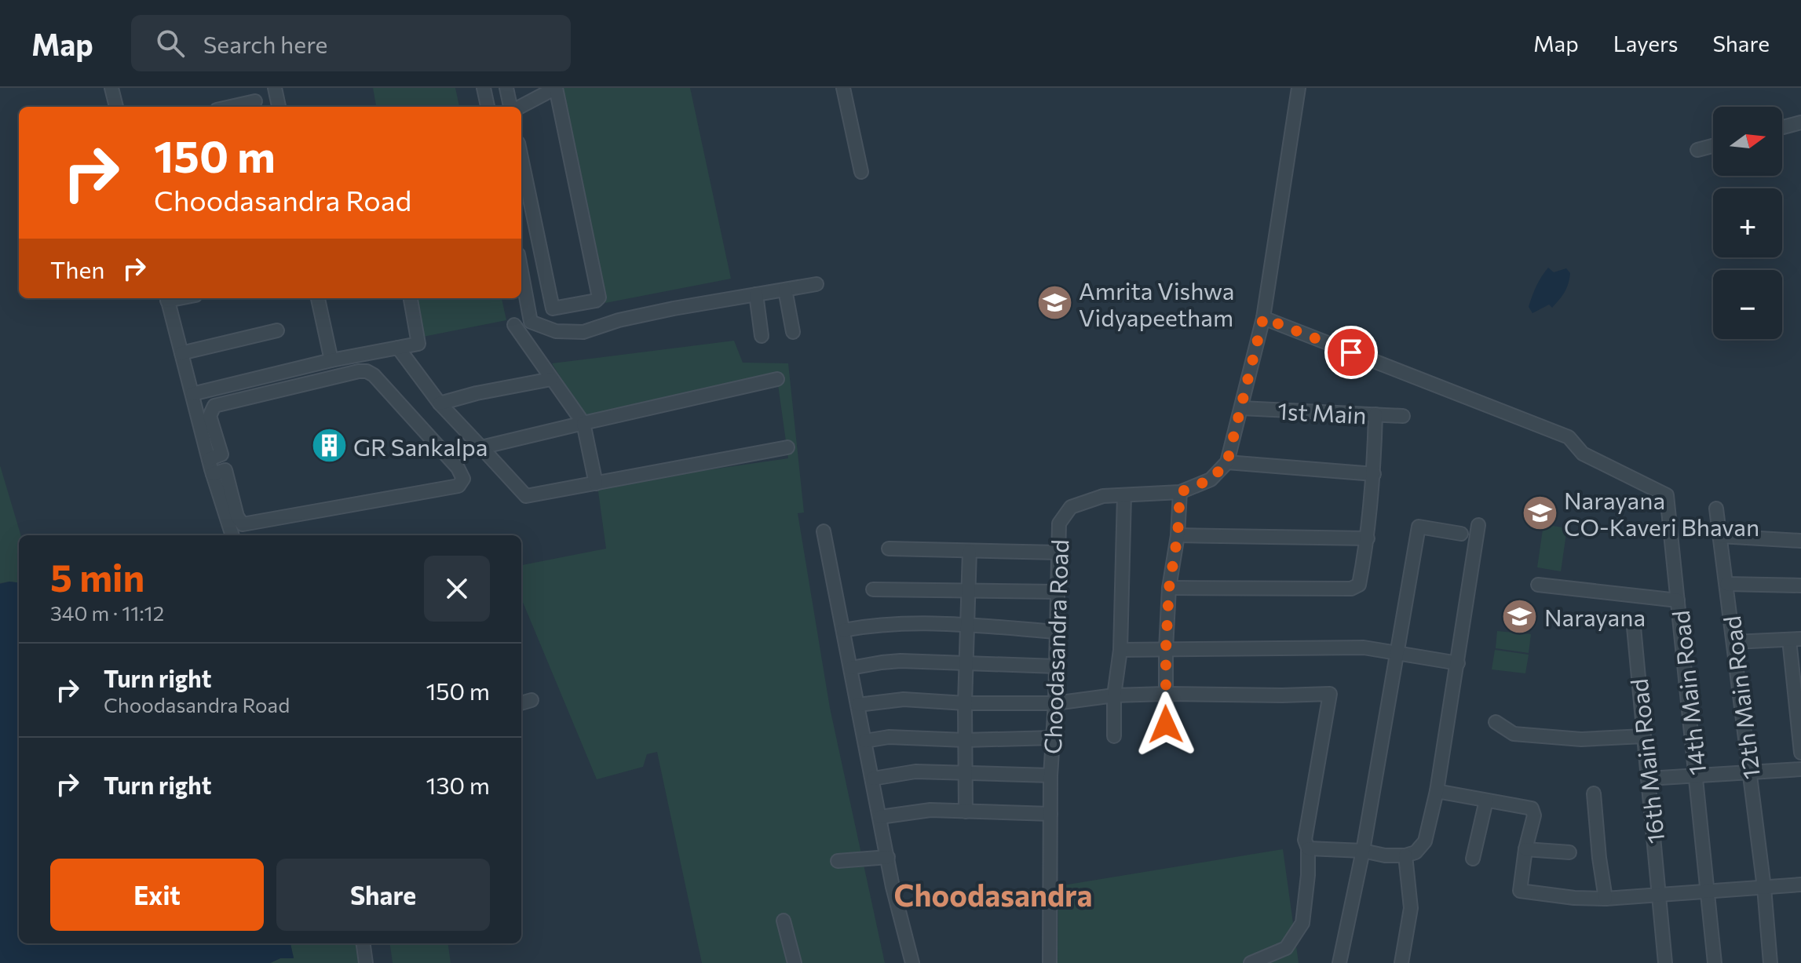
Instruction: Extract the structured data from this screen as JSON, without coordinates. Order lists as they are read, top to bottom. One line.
{"streets":{"street":["1st Main","Choodasandra Road","14th Main Road","12th Main Road","16th Main Road"]},"districts":["Choodasandra"],"places":{"school or university":["Amrita Vishwa Vidyapeetham","Narayana CO-Kaveri Bhavan","Narayana"],"building":["GR Sankalpa"]},"north":"right","page":{"header":"Map","search":"Search here","nav":["Map","Layers","Share"],"map_buttons":["+","−"],"turn":["150 m","Choodasandra Road"],"then":"Then","heading":["5 min","340 m · 11:12"],"list":[{"name":"Turn right","note":"Choodasandra Road","value":"150 m"},{"name":"Turn right","value":"130 m"}],"buttons":["Exit","Share"]}}
